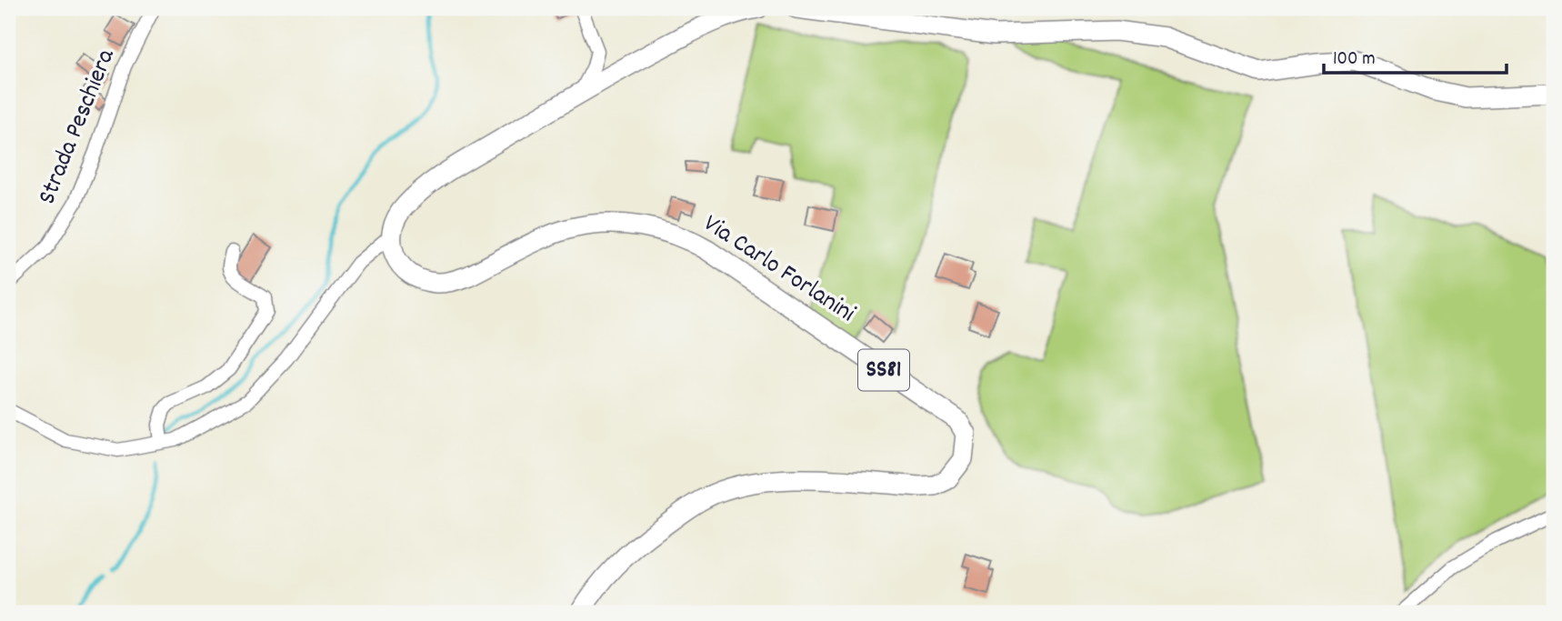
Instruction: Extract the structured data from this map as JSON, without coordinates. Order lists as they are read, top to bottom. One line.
{"streets":{"main road":["Via Carlo Forlanini","SS81"],"street":["Strada Peschiera"]},"scale_bar":"100 m"}
